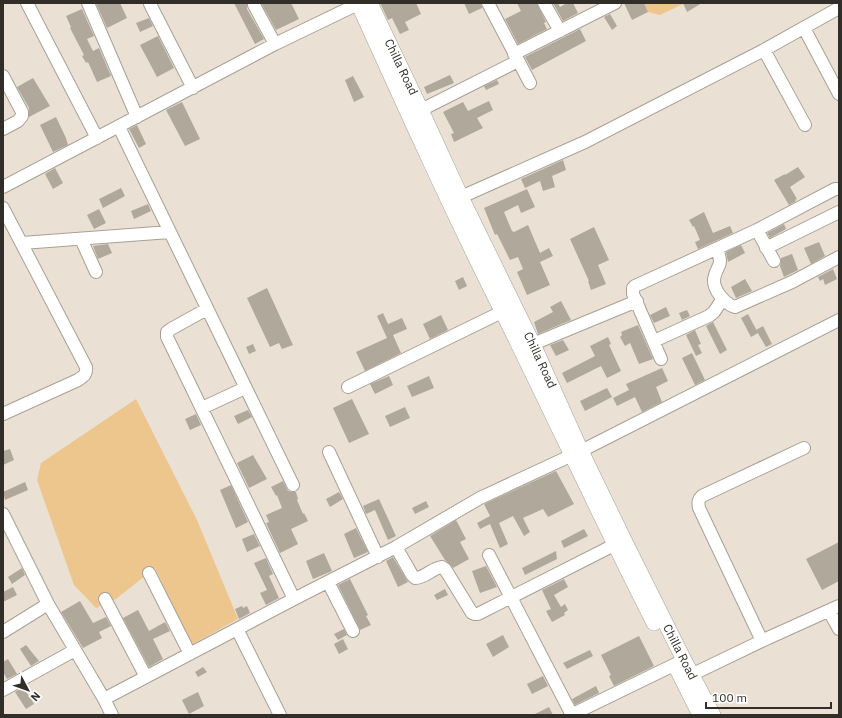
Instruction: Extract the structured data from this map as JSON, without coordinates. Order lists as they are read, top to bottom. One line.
{"streets":{"main road":["Chilla Road"]},"scale_bar":"100 m","north":"bottom right"}
